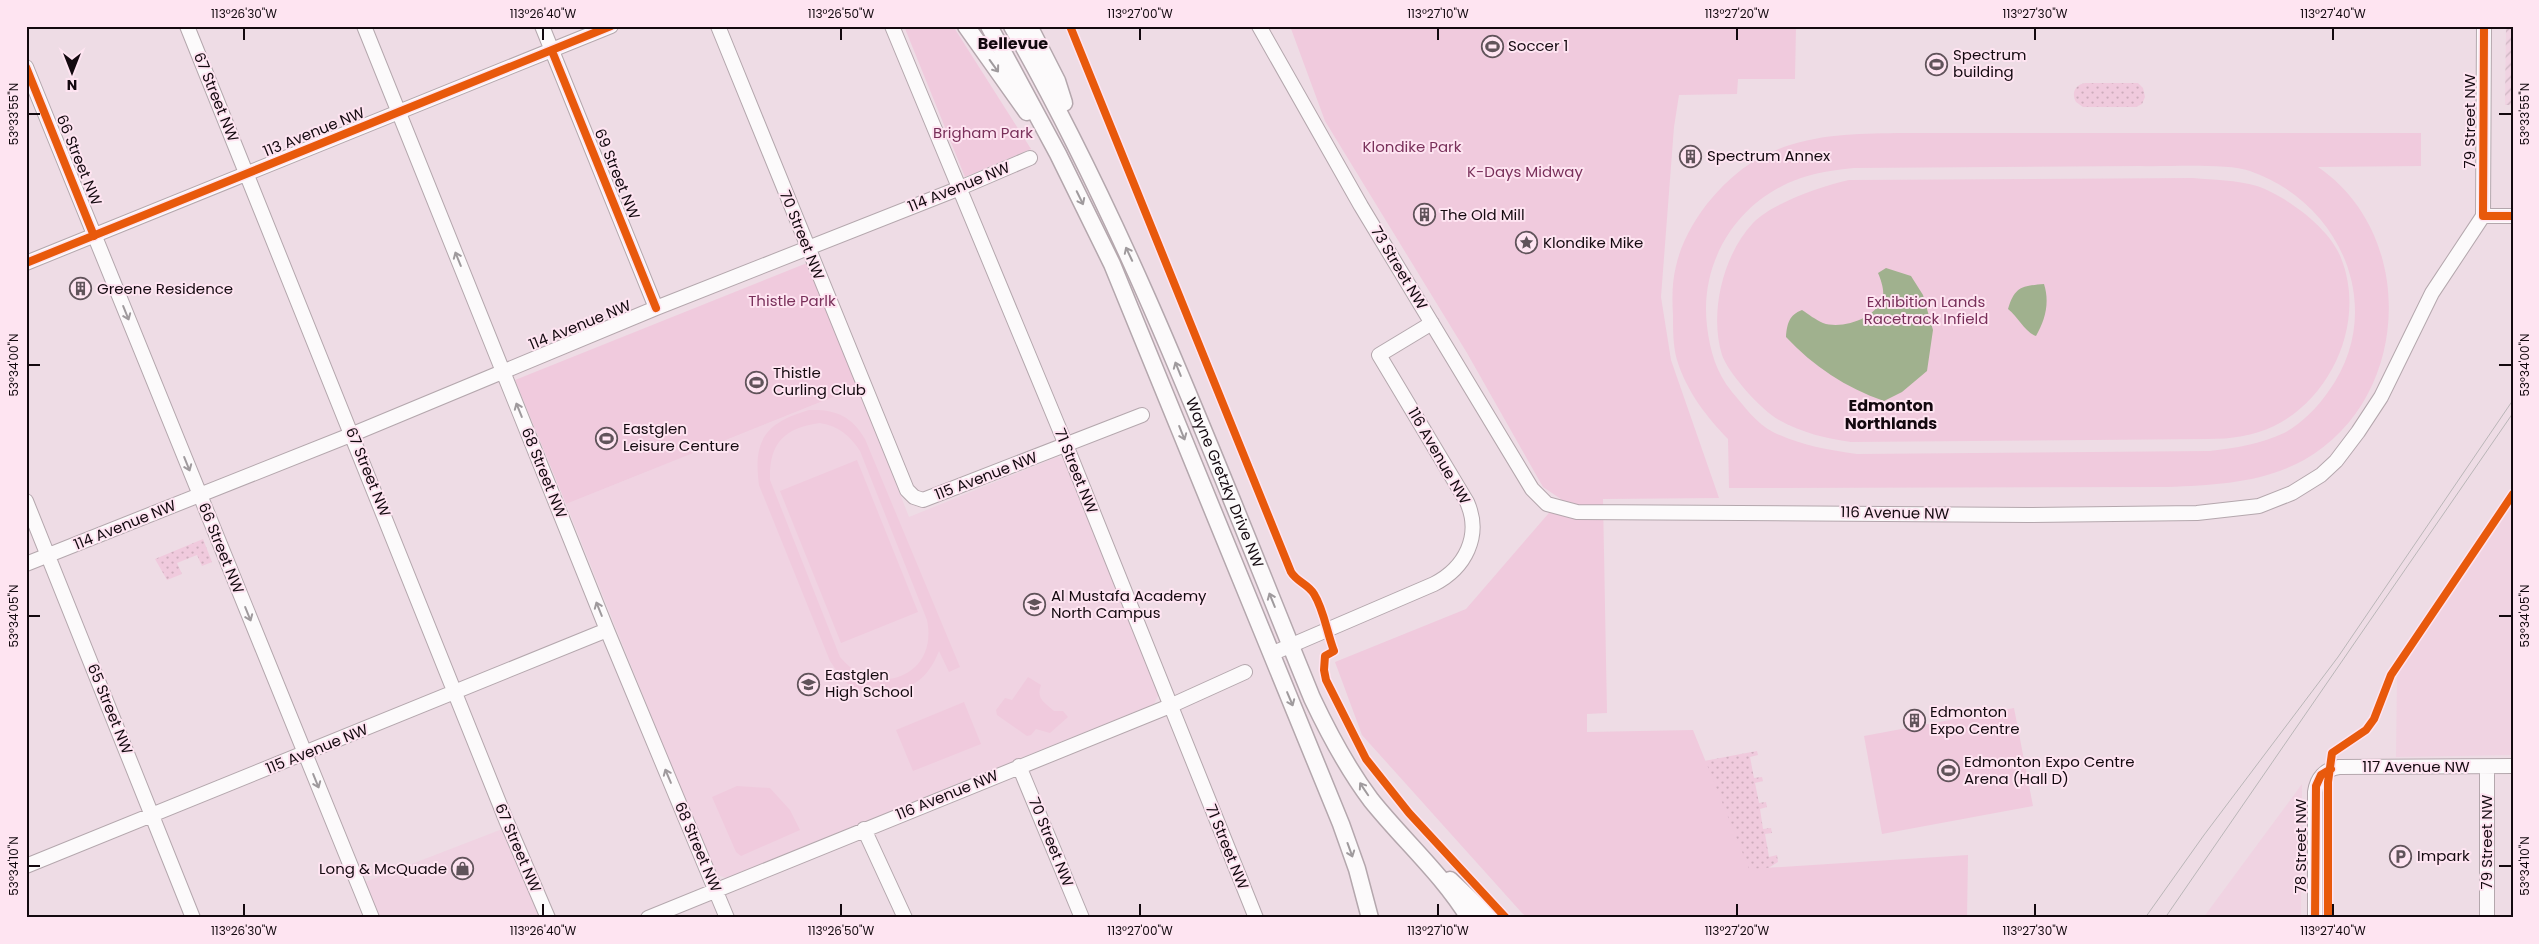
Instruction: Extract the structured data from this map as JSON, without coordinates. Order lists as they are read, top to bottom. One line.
{"streets":{"main road":["Wayne Gretzky Drive NW"],"street":["67 Street NW","79 Street NW","113 Avenue NW","66 Street NW","69 Street NW","114 Avenue NW","70 Street NW","73 Street NW","116 Avenue NW","71 Street NW","68 Street NW","115 Avenue NW","65 Street NW","117 Avenue NW","78 Street NW"]},"crossings":[["67 Street NW","113 Avenue NW"],["67 Street NW","114 Avenue NW"],["67 Street NW","115 Avenue NW"],["79 Street NW","116 Avenue NW"],["79 Street NW","117 Avenue NW"],["113 Avenue NW","66 Street NW"],["113 Avenue NW","69 Street NW"],["113 Avenue NW","68 Street NW"],["66 Street NW","114 Avenue NW"],["66 Street NW","115 Avenue NW"],["69 Street NW","114 Avenue NW"],["114 Avenue NW","70 Street NW"],["114 Avenue NW","71 Street NW"],["114 Avenue NW","68 Street NW"],["114 Avenue NW","65 Street NW"],["70 Street NW","116 Avenue NW"],["70 Street NW","115 Avenue NW"],["73 Street NW","116 Avenue NW"],["116 Avenue NW","71 Street NW"],["116 Avenue NW","68 Street NW"],["116 Avenue NW","Wayne Gretzky Drive NW"],["71 Street NW","115 Avenue NW"],["68 Street NW","115 Avenue NW"],["115 Avenue NW","65 Street NW"],["117 Avenue NW","78 Street NW"]],"one_way":["66 Street NW","68 Street NW"],"districts":["Bellevue","Edmonton Northlands"],"parks":["Brigham Park","Klondike Park","K-Days Midway","Thistle Parlk","Exhibition Lands Racetrack Infield"],"places":{"sports":["Soccer 1","Spectrum building","Thistle Curling Club","Eastglen Leisure Centure","Edmonton Expo Centre Arena (Hall D)"],"building":["Spectrum Annex","The Old Mill","Greene Residence","Edmonton Expo Centre"],"place":["Klondike Mike"],"school or university":["Al Mustafa Academy North Campus","Eastglen High School"],"parking":["Impark"],"shop":["Long & McQuade"]},"north":"bottom","coordinates":["113°26'30\"W","113°26'40\"W","113°26'50\"W","113°27'00\"W","113°27'10\"W","113°27'20\"W","113°27'30\"W","113°27'40\"W","53°33'55\"N","53°34'00\"N","53°34'05\"N","53°34'10\"N"]}
